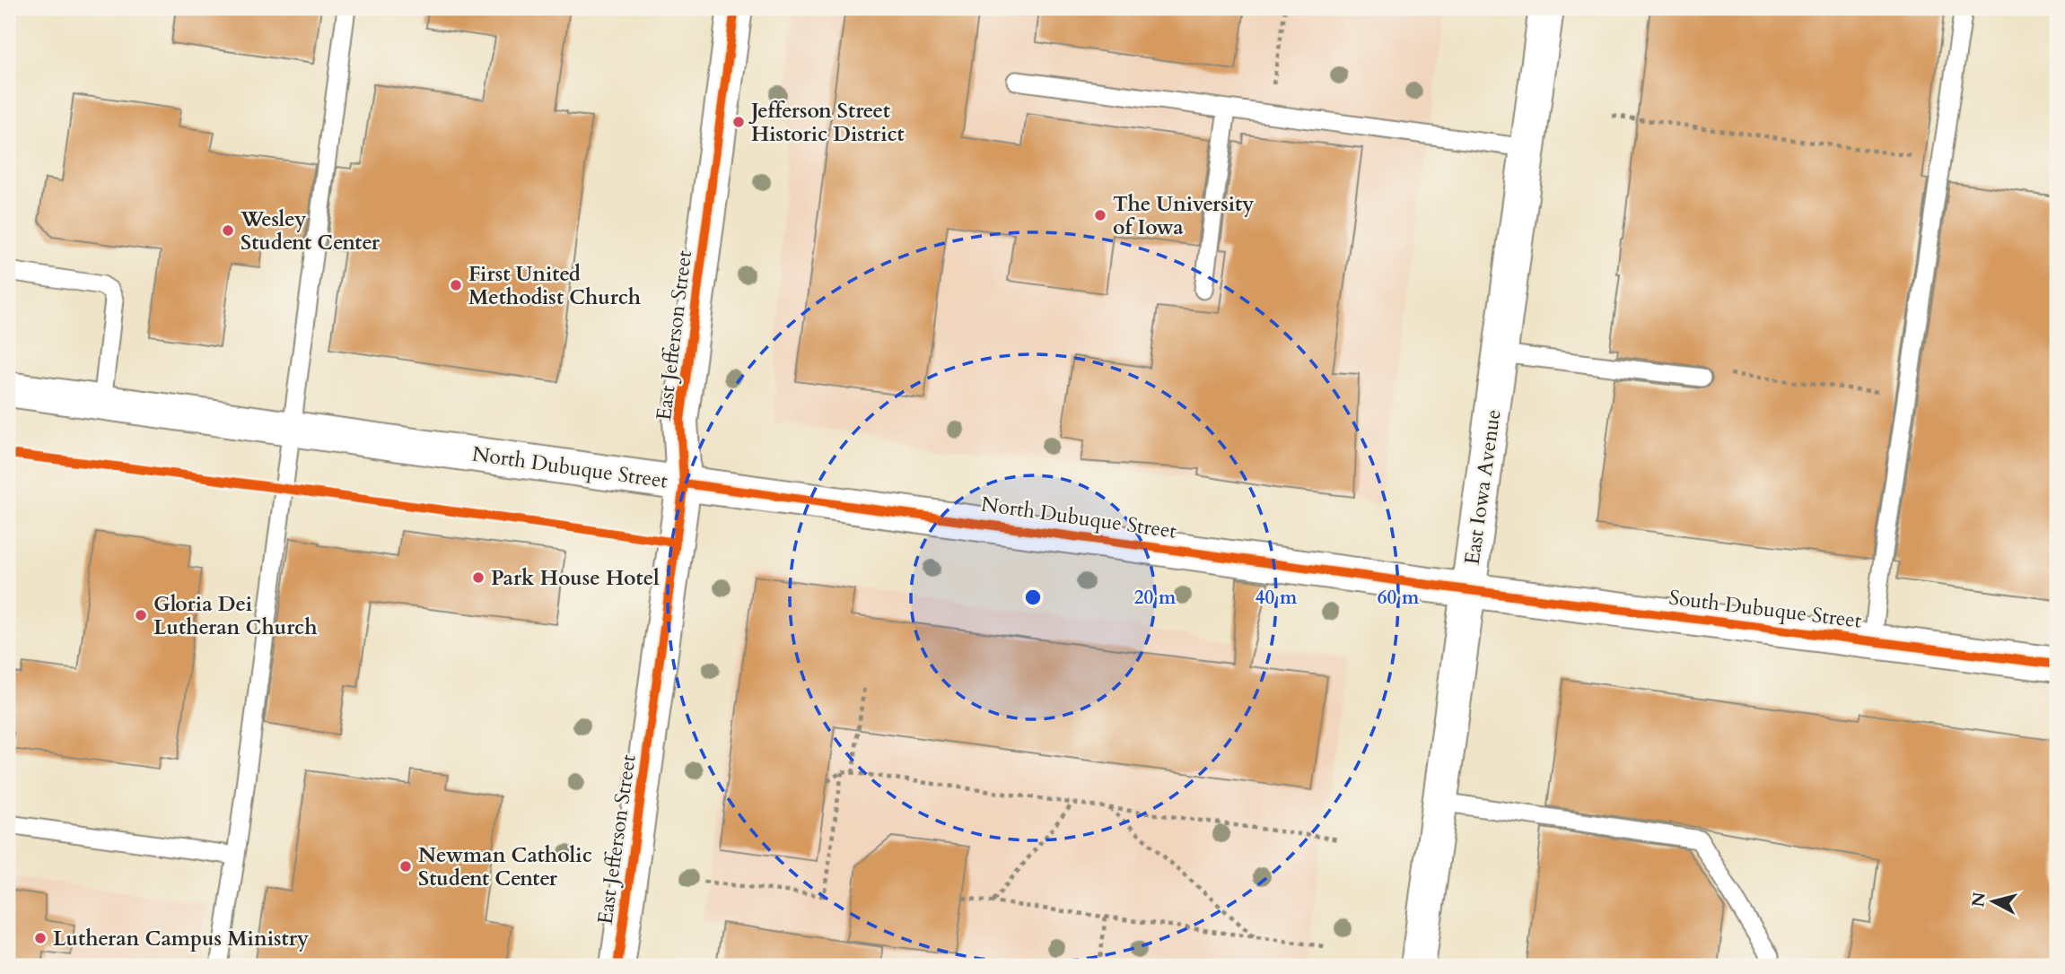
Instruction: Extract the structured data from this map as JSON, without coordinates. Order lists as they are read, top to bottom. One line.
{"streets":{"street":["East Jefferson Street","North Dubuque Street","East Iowa Avenue","South Dubuque Street"]},"crossings":[["East Jefferson Street","North Dubuque Street"],["North Dubuque Street","East Iowa Avenue"],["North Dubuque Street","South Dubuque Street"],["East Iowa Avenue","South Dubuque Street"]],"places":["Jefferson Street Historic District","The University of Iowa","Wesley Student Center","First United Methodist Church","Park House Hotel","Gloria Dei Lutheran Church","Newman Catholic Student Center","Lutheran Campus Ministry"],"north":"left","rings":["20 m","40 m","60 m"]}
